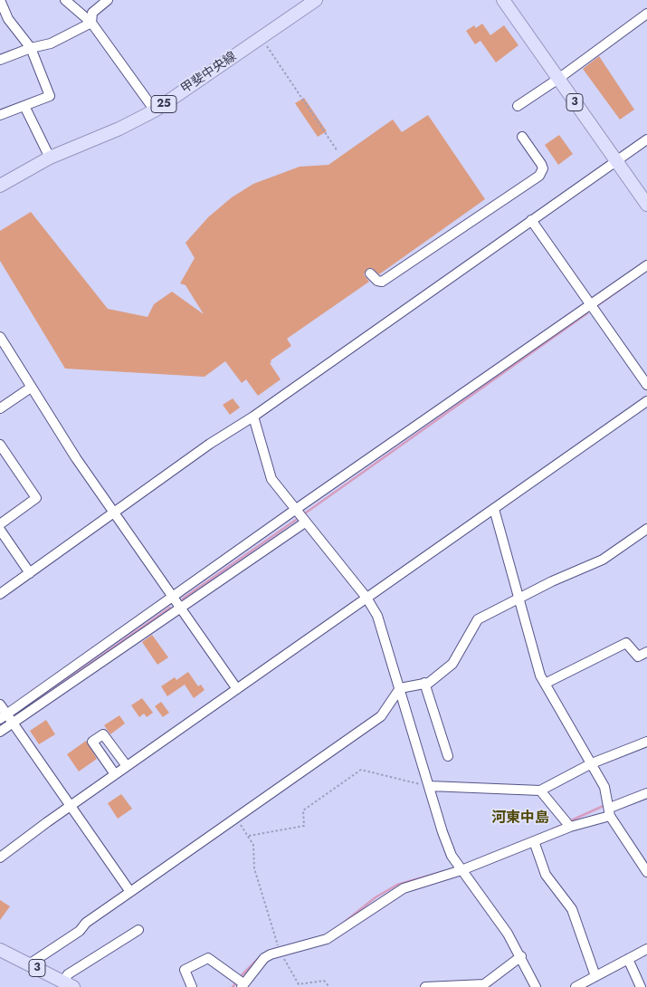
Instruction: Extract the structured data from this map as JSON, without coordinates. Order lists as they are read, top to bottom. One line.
{"streets":{"main road":["甲斐中央線","3","25"]},"districts":["河東中島"]}
